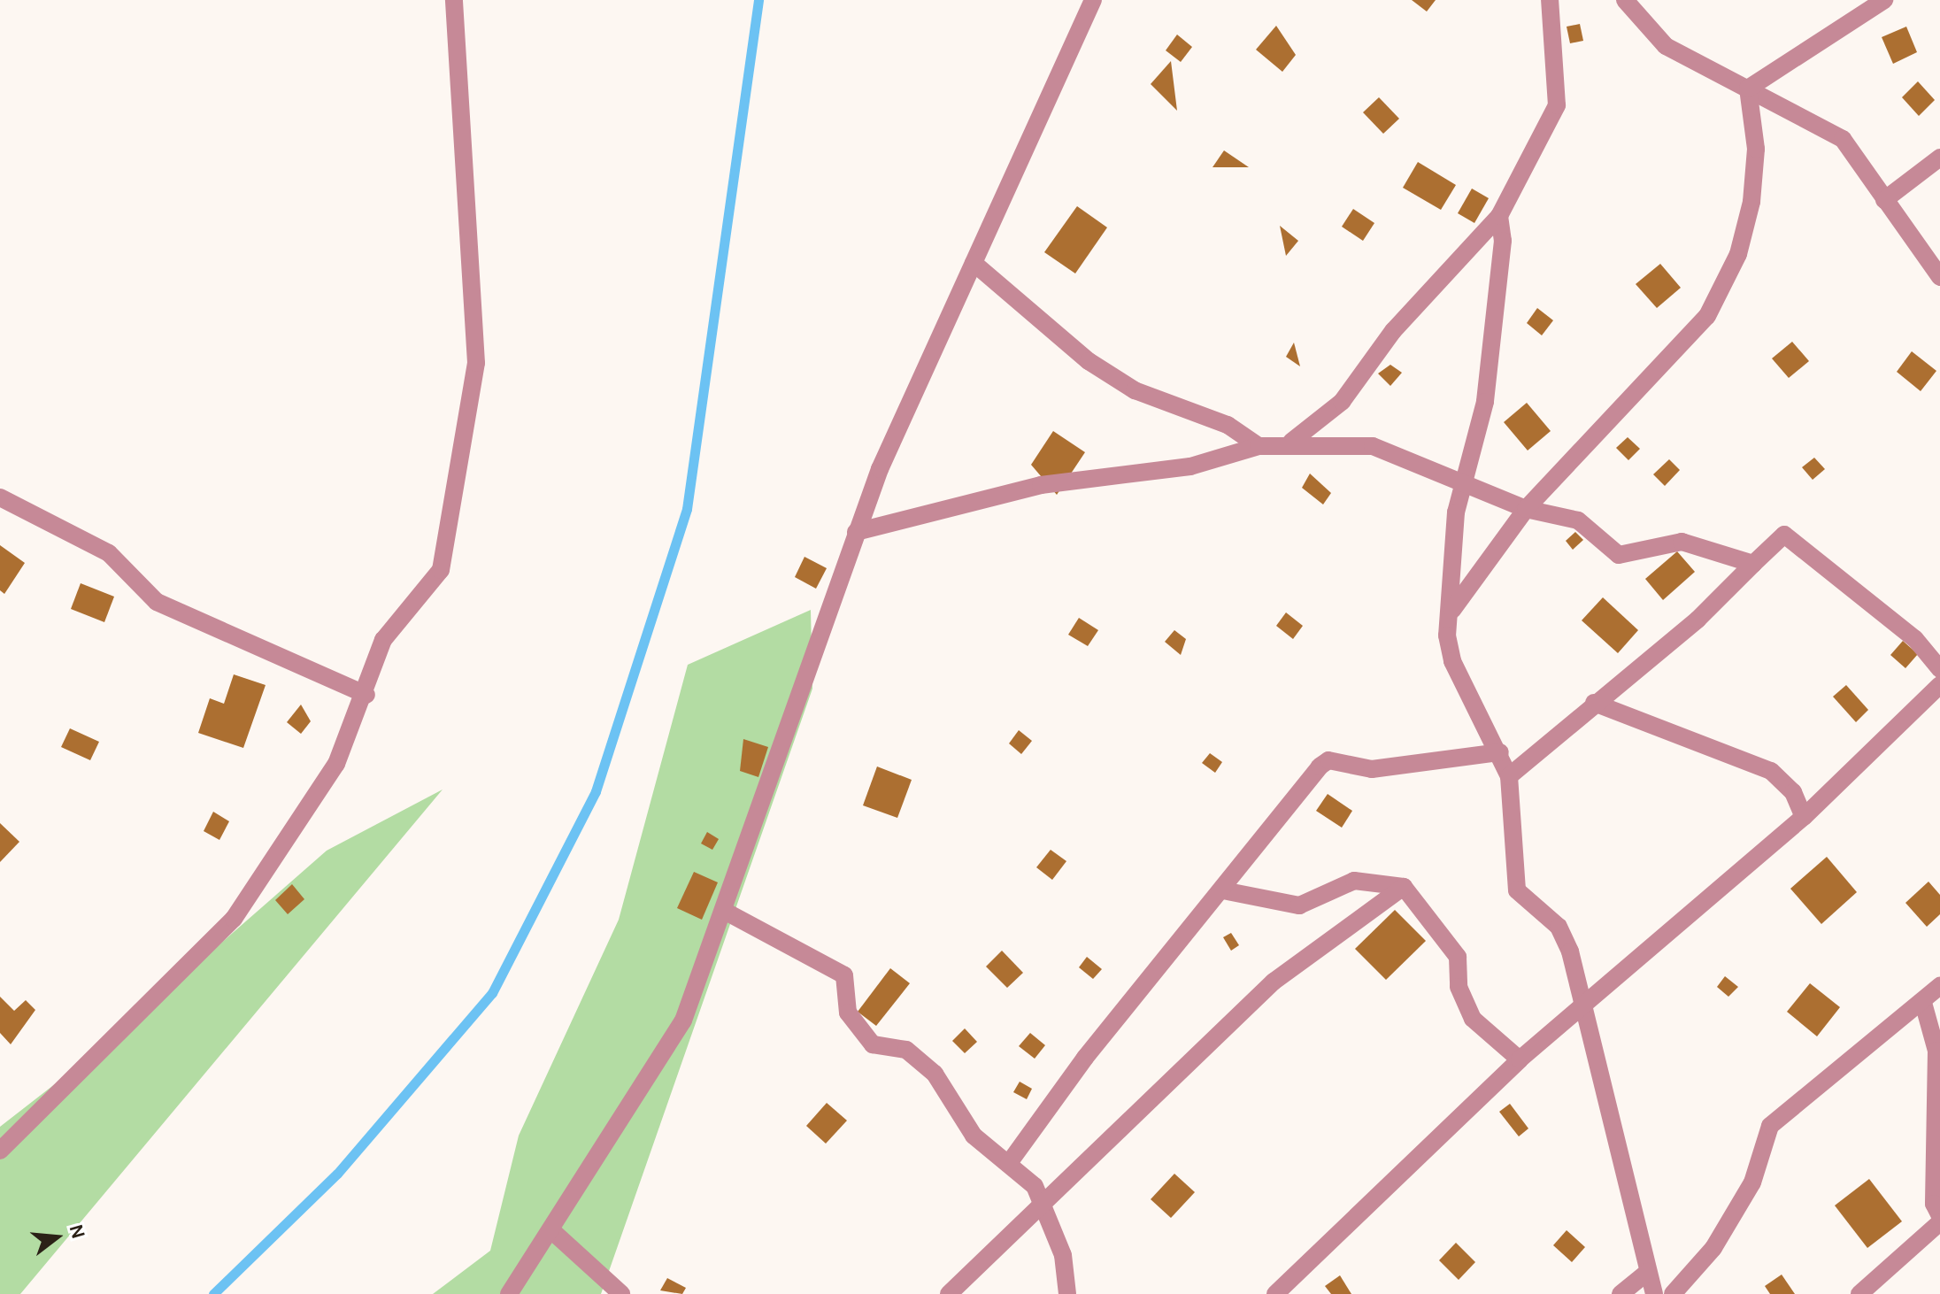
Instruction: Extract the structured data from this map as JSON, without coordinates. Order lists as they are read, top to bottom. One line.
{"north":"right"}
